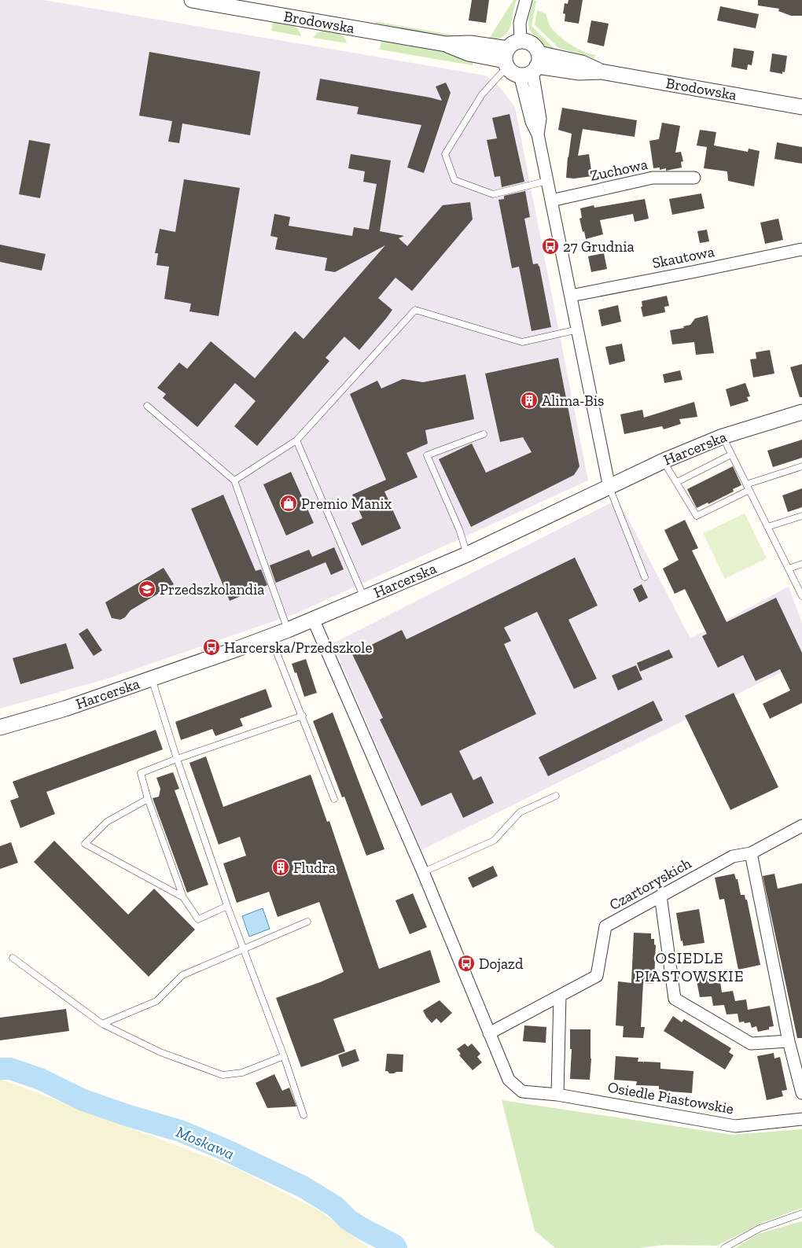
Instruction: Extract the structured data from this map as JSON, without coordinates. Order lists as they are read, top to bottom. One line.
{"streets":{"street":["Brodowska","Zuchowa","Skautowa","Harcerska","Czartoryskich","Osiedle Piastowskie"]},"crossings":[["Czartoryskich","Osiedle Piastowskie"]],"districts":["OSIEDLE PIASTOWSKIE"],"water":["Moskawa"],"places":{"bus stop":["27 Grudnia","Harcerska/Przedszkole","Dojazd"],"building":["Alima-Bis","Fludra"],"shop":["Premio Manix"],"school or university":["Przedszkolandia"]}}
